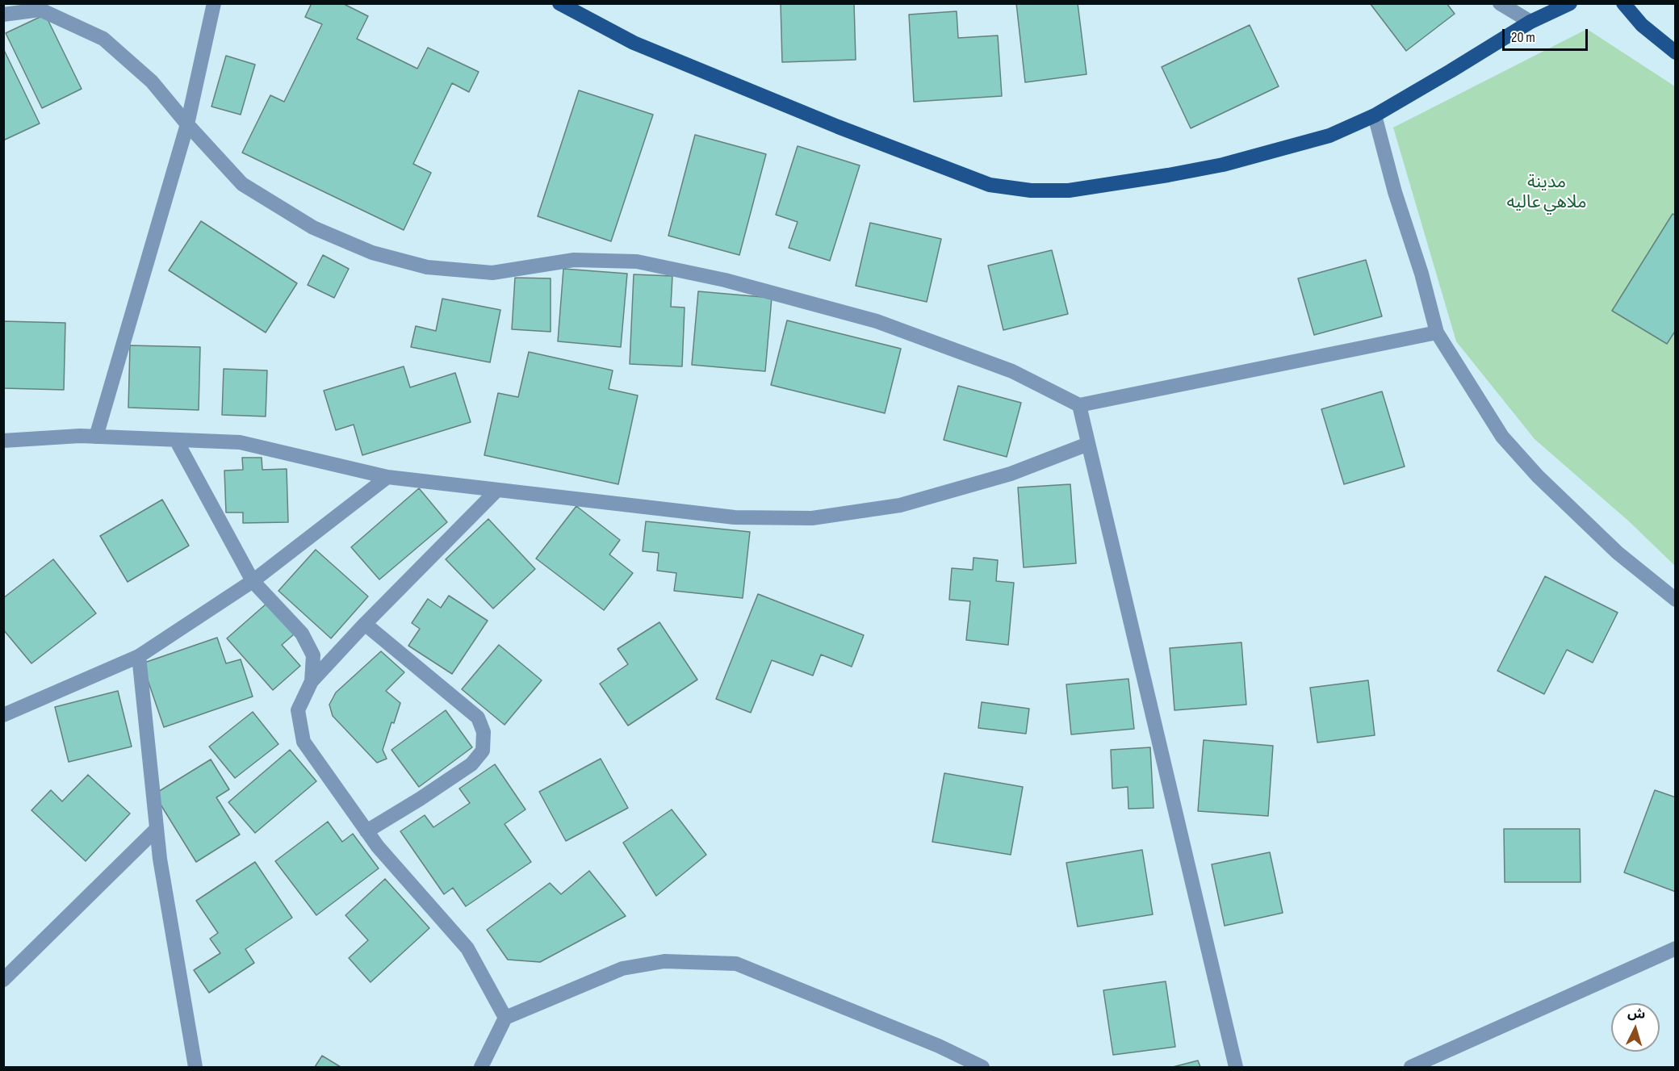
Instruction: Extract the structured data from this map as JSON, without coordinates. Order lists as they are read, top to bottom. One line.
{"parks":["مدينة ملاهي عاليه"],"scale_bar":"20 m","north":"top"}
